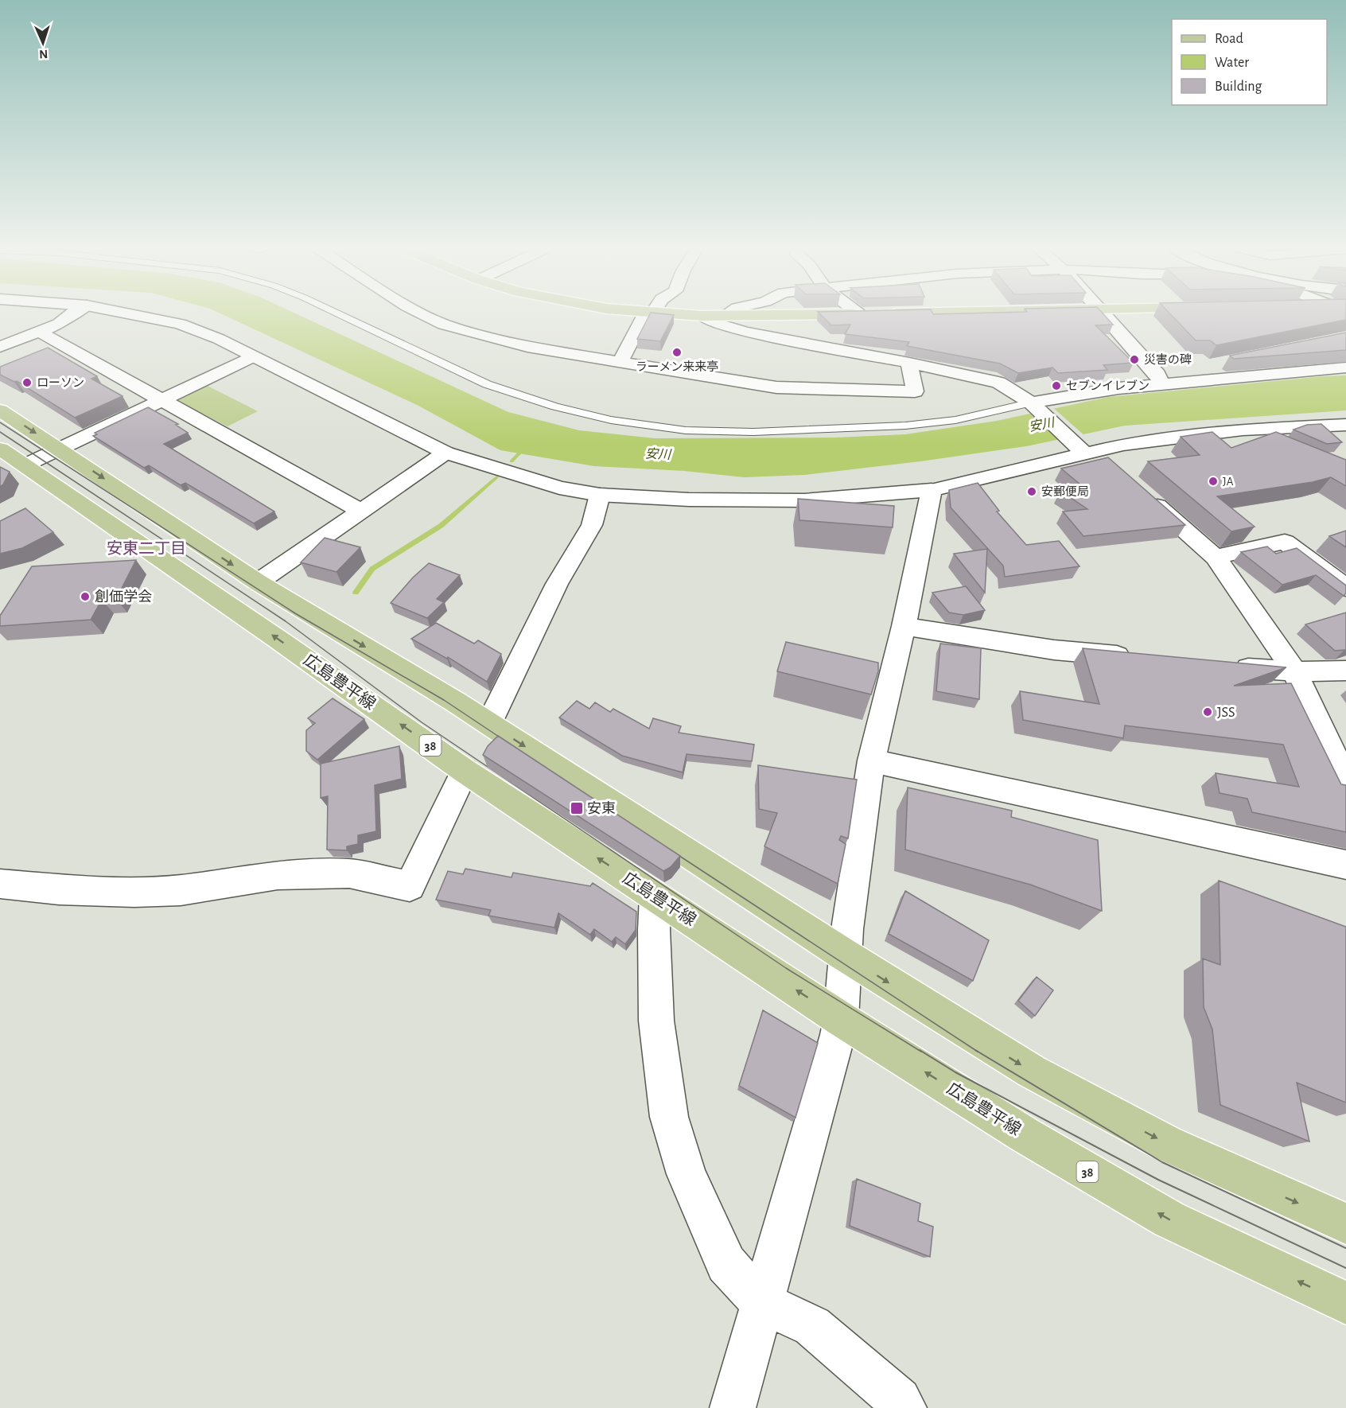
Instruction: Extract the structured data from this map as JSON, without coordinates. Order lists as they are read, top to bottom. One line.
{"streets":{"main road":["広島豊平線","38"]},"districts":["安東二丁目"],"water":["安川"],"places":{"other":["ラーメン来来亭","災害の碑","ローソン","セブンイレブン","JA","安郵便局","創価学会","JSS"],"transit":["安東"]},"legend":["Road","Water","Building"],"north":"bottom"}
